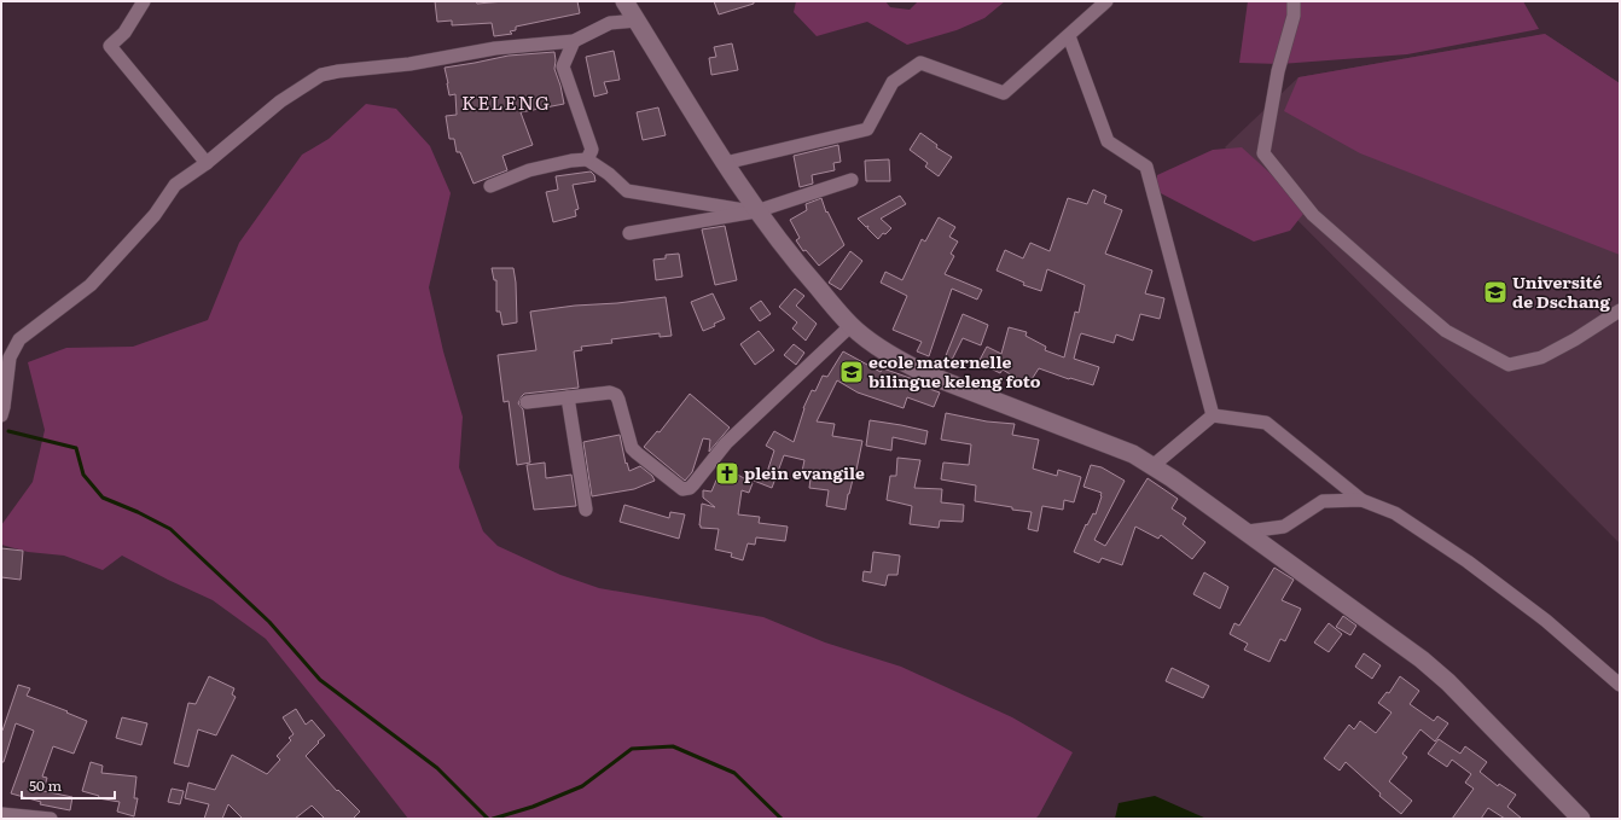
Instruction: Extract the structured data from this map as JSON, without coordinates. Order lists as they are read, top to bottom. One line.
{"districts":["KELENG"],"places":{"school or university":["Université de Dschang","ecole maternelle bilingue keleng foto"],"church":["plein evangile"]},"scale_bar":"50 m"}
